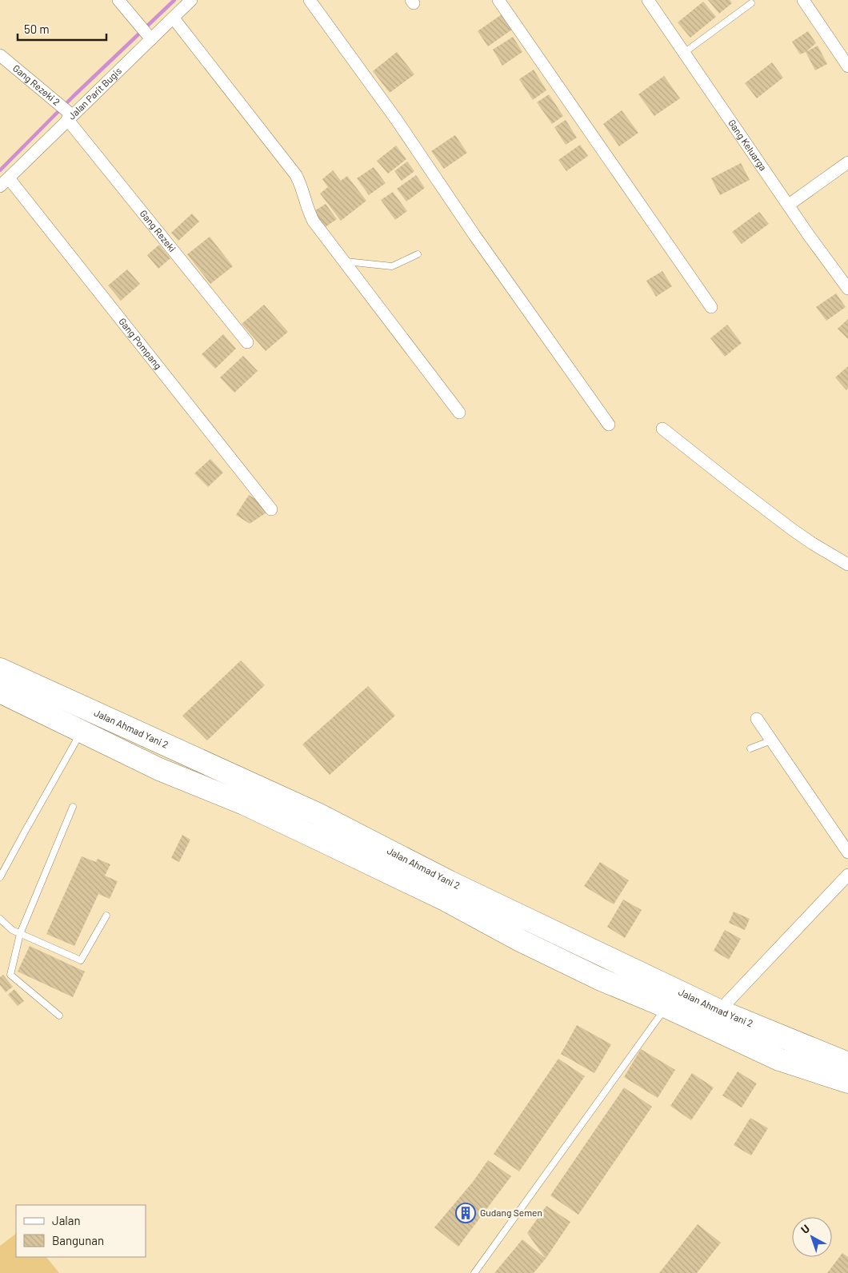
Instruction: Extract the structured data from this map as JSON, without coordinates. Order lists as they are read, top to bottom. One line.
{"streets":{"highway":["Jalan Ahmad Yani 2"],"street":["Gang Rezeki 2","Jalan Parit Bugis","Gang Keluarga","Gang Rezeki","Gang Pompang"]},"crossings":[["Gang Rezeki 2","Jalan Parit Bugis"],["Gang Rezeki 2","Gang Rezeki"],["Jalan Parit Bugis","Gang Rezeki"],["Jalan Parit Bugis","Gang Pompang"]],"places":{"building":["Gudang Semen"]},"legend":["Jalan","Bangunan"],"scale_bar":"50 m","north":"top left"}
